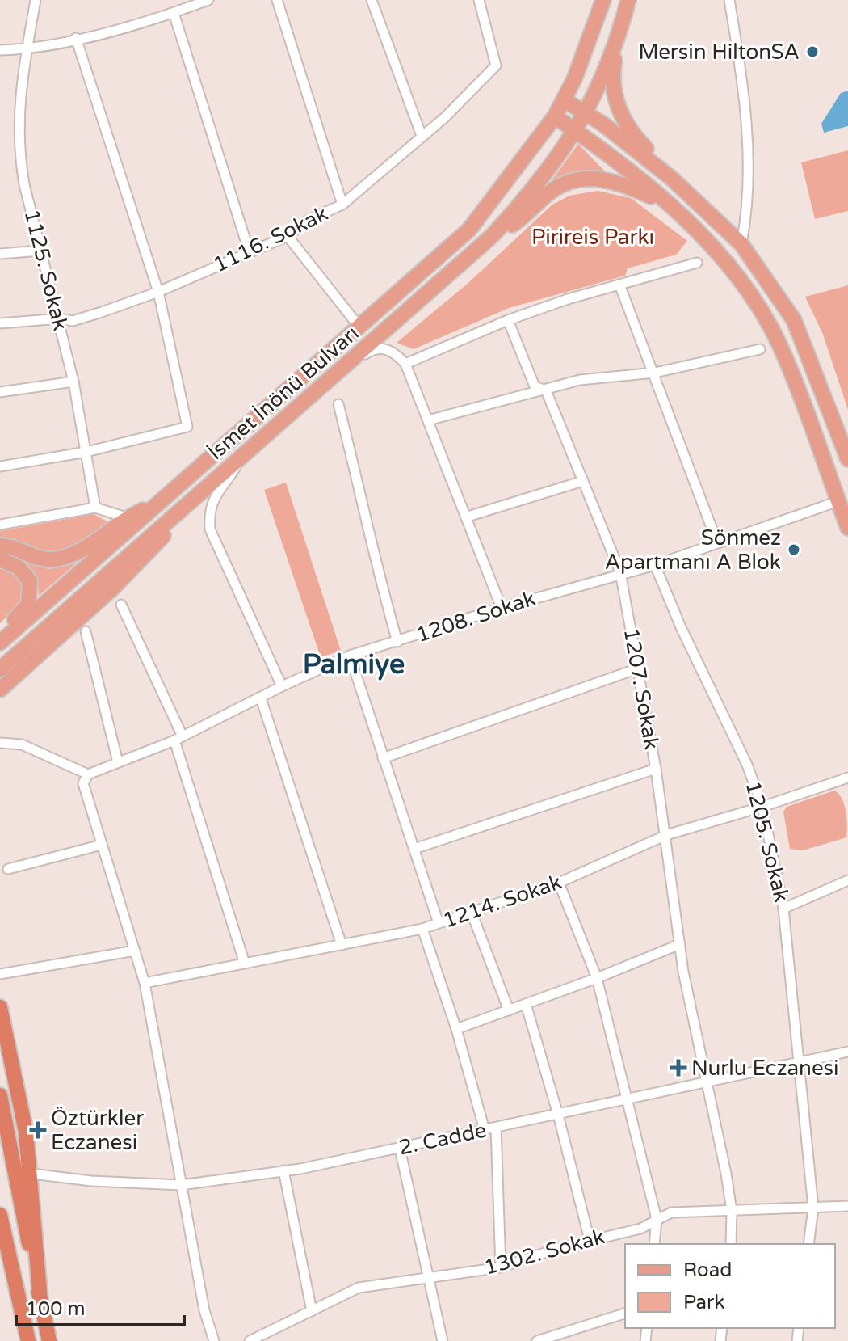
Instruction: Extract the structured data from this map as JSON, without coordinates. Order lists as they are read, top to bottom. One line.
{"streets":{"main road":["İsmet İnönü Bulvarı"],"street":["1116. Sokak","1125. Sokak","1208. Sokak","1207. Sokak","1205. Sokak","1214. Sokak","2. Cadde","1302. Sokak"]},"crossings":[["1116. Sokak","1125. Sokak"],["1208. Sokak","1207. Sokak"],["1208. Sokak","1205. Sokak"],["1207. Sokak","1214. Sokak"],["1207. Sokak","2. Cadde"],["1207. Sokak","1302. Sokak"],["1205. Sokak","1214. Sokak"],["1205. Sokak","2. Cadde"],["1205. Sokak","1302. Sokak"]],"districts":["Palmiye"],"parks":["Pirireis Parkı"],"places":{"other":["Mersin HiltonSA","Sönmez Apartmanı A Blok"],"health":["Nurlu Eczanesi","Öztürkler Eczanesi"]},"legend":["Road","Park"],"scale_bar":"100 m"}
